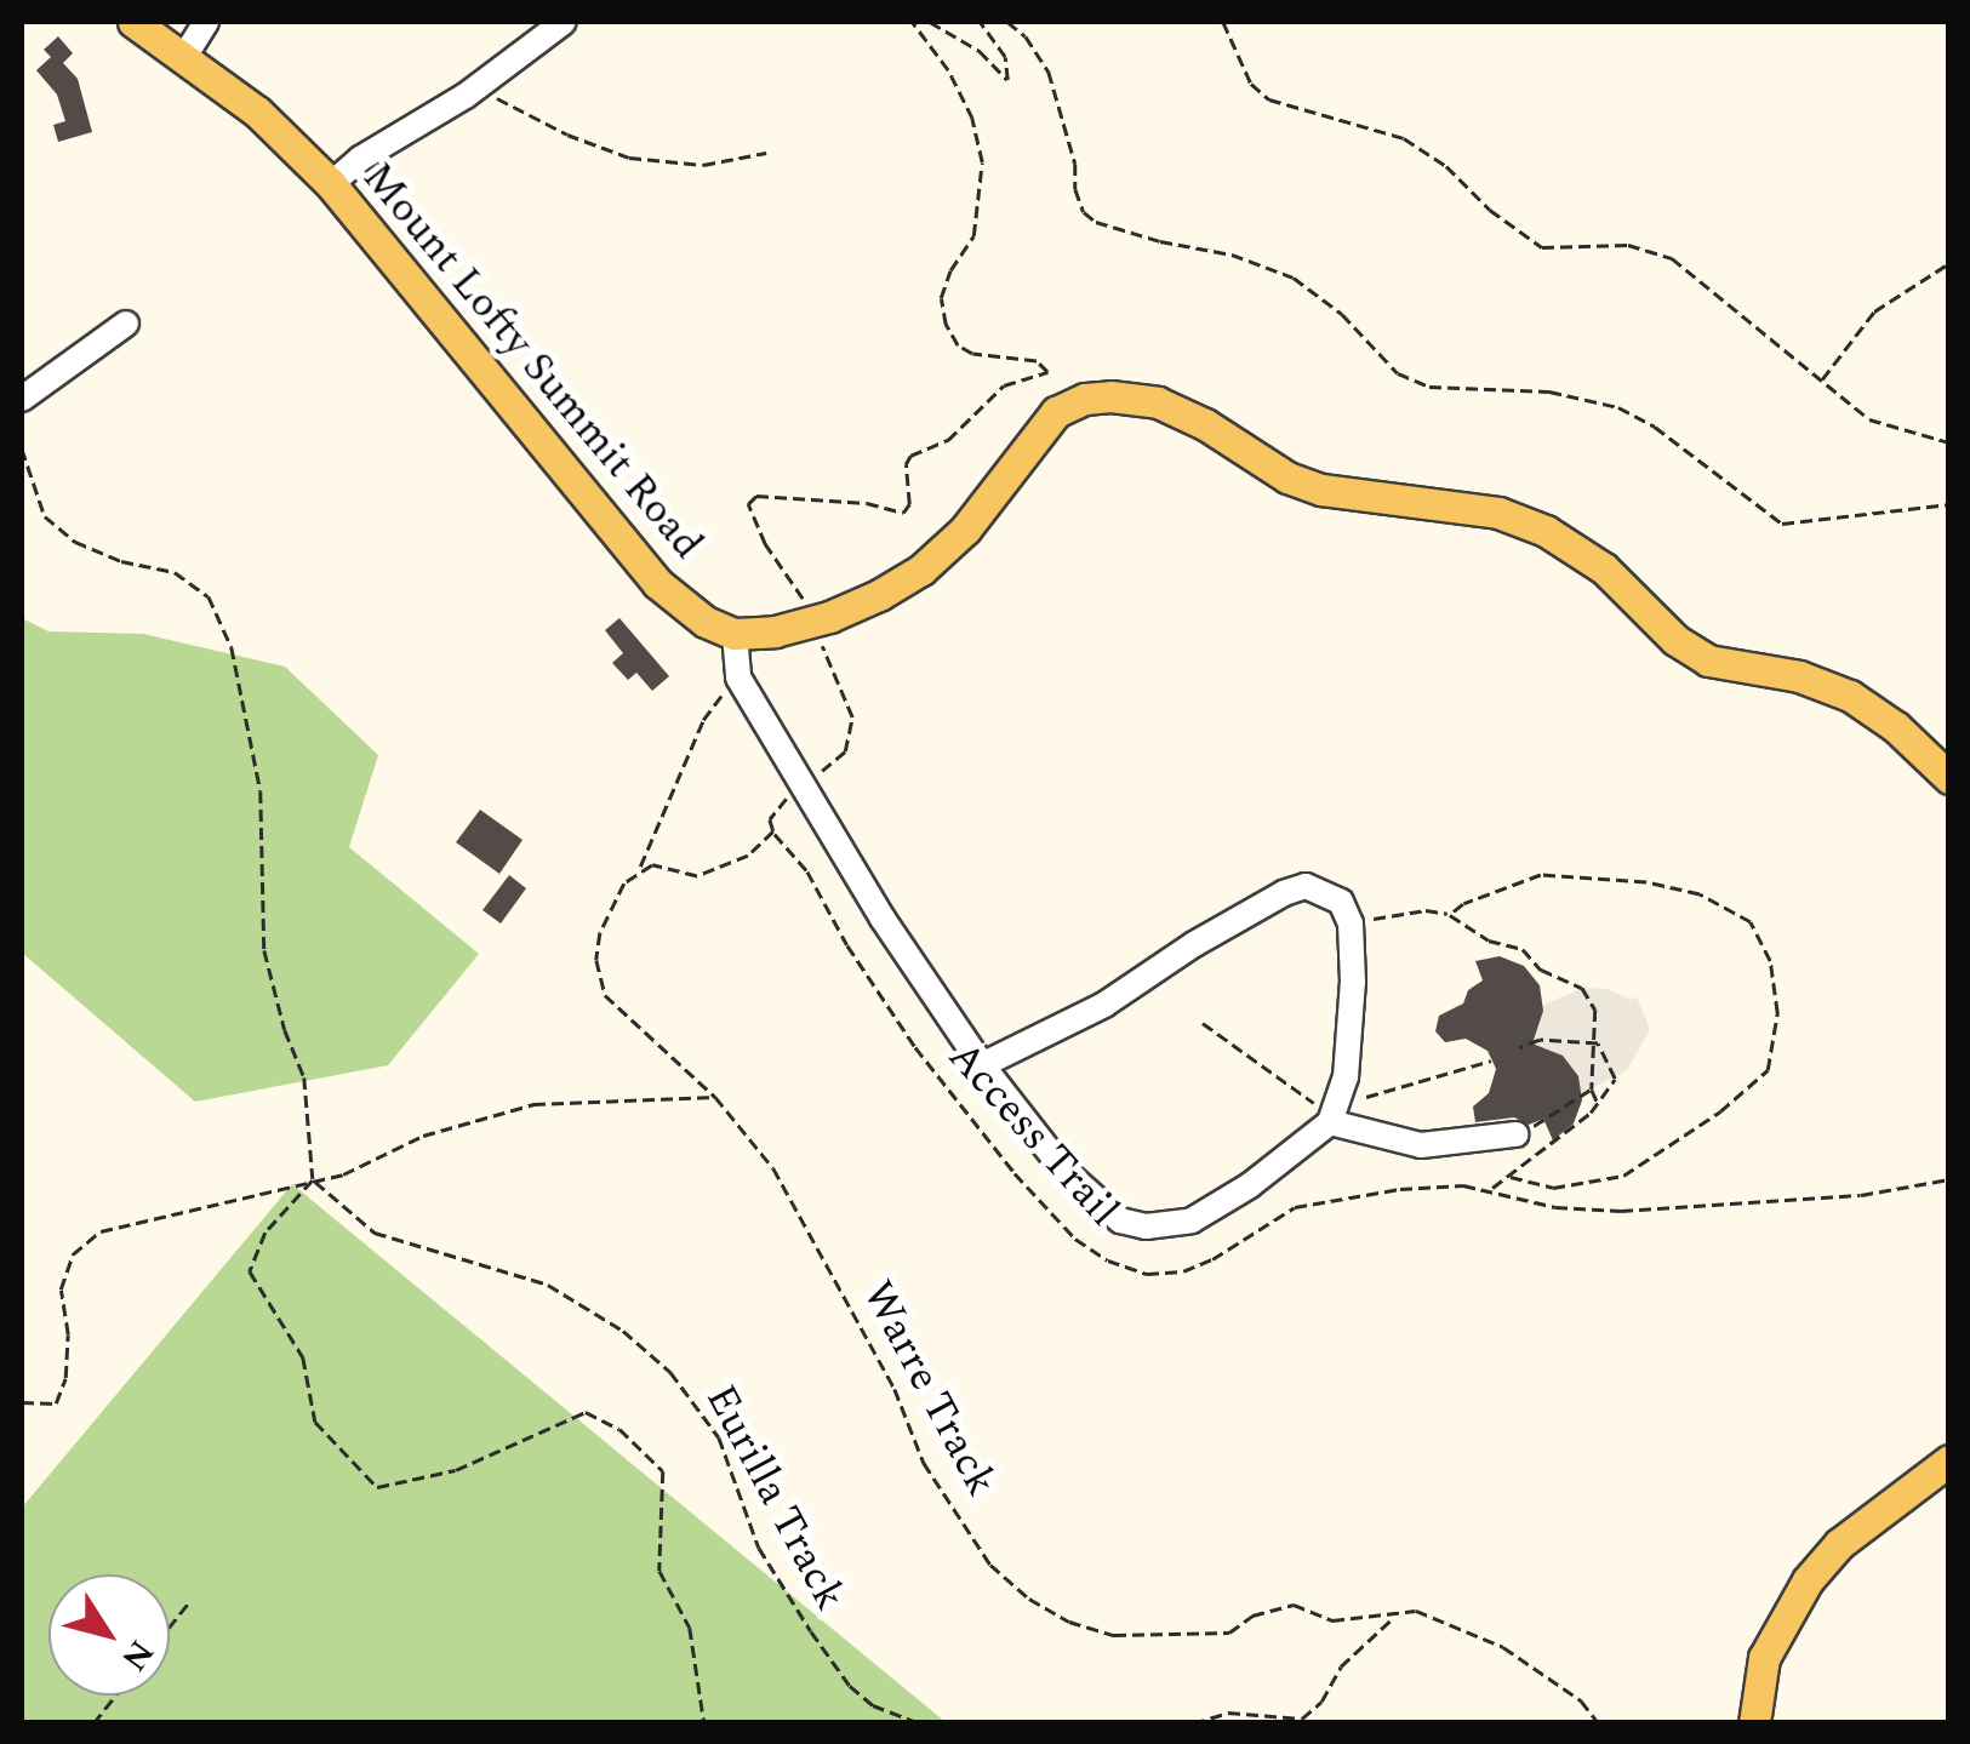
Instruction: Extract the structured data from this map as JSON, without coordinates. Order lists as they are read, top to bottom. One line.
{"streets":{"main road":["Mount Lofty Summit Road"],"path":["Access Trail","Warre Track","Eurilla Track"]},"north":"bottom right"}
